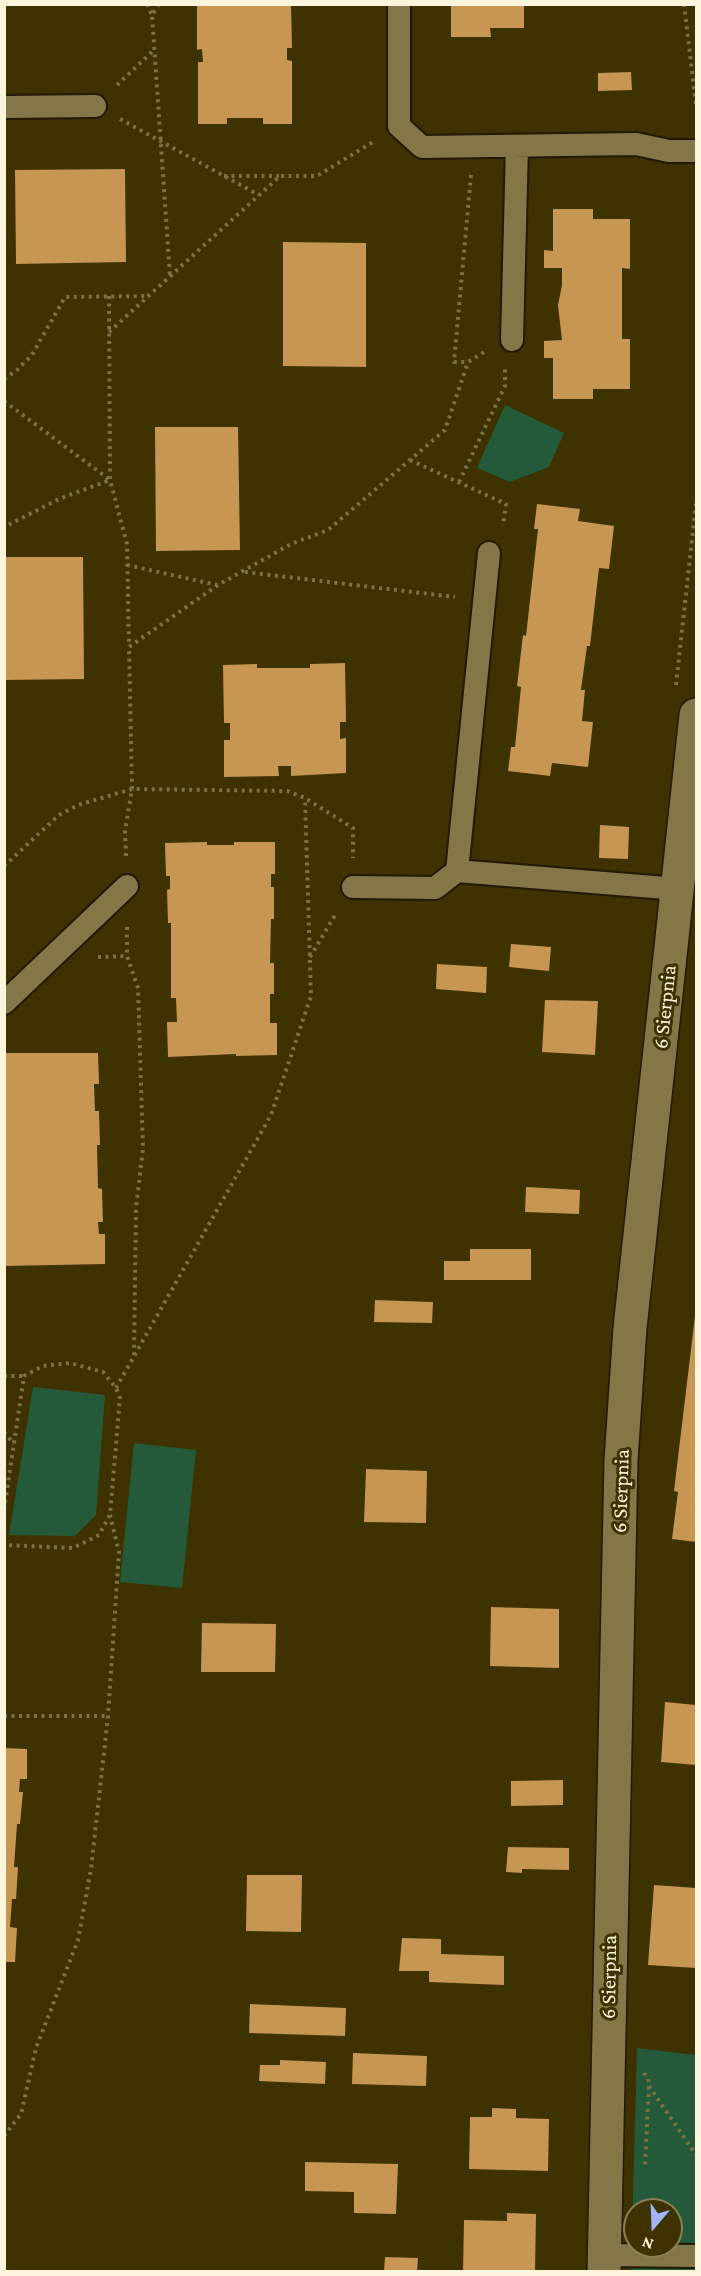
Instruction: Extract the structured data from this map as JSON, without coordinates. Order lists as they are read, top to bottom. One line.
{"streets":{"street":["6 Sierpnia"]},"north":"bottom"}
